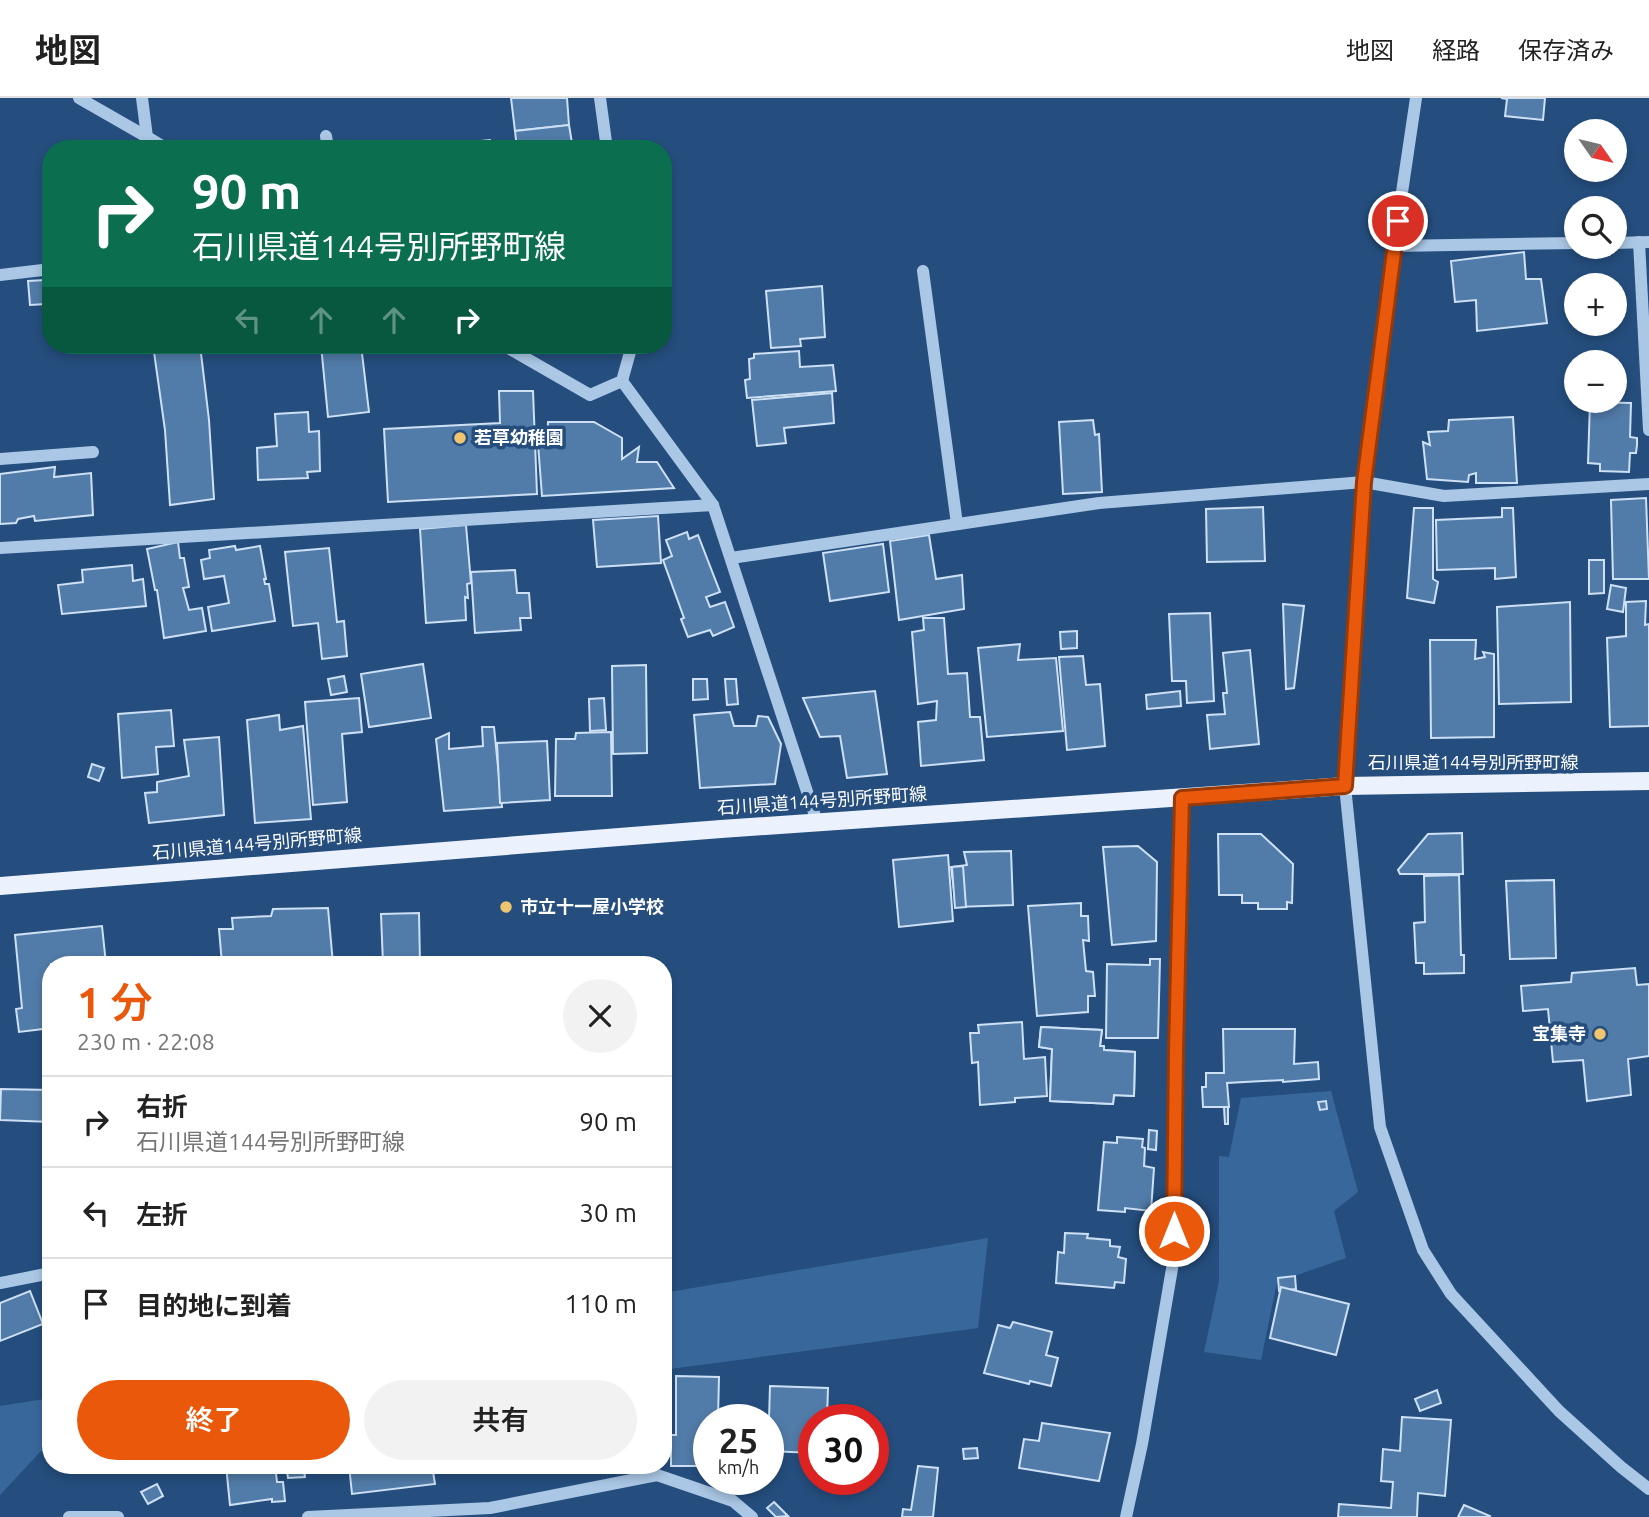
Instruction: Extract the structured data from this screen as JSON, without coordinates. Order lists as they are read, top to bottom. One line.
{"streets":{"main road":["石川県道144号別所野町線"]},"places":["若草幼稚園","市立十一屋小学校","宝集寺"],"north":"bottom right","page":{"header":"地図","nav":["地図","経路","保存済み"],"map_buttons":["+","−"],"turn":["90 m","石川県道144号別所野町線"],"heading":["1 分","230 m · 22:08"],"list":[{"name":"右折","note":"石川県道144号別所野町線","value":"90 m"},{"name":"左折","value":"30 m"},{"name":"目的地に到着","value":"110 m"}],"buttons":["終了","共有"],"speed":"25 km/h","limit":"30"}}
